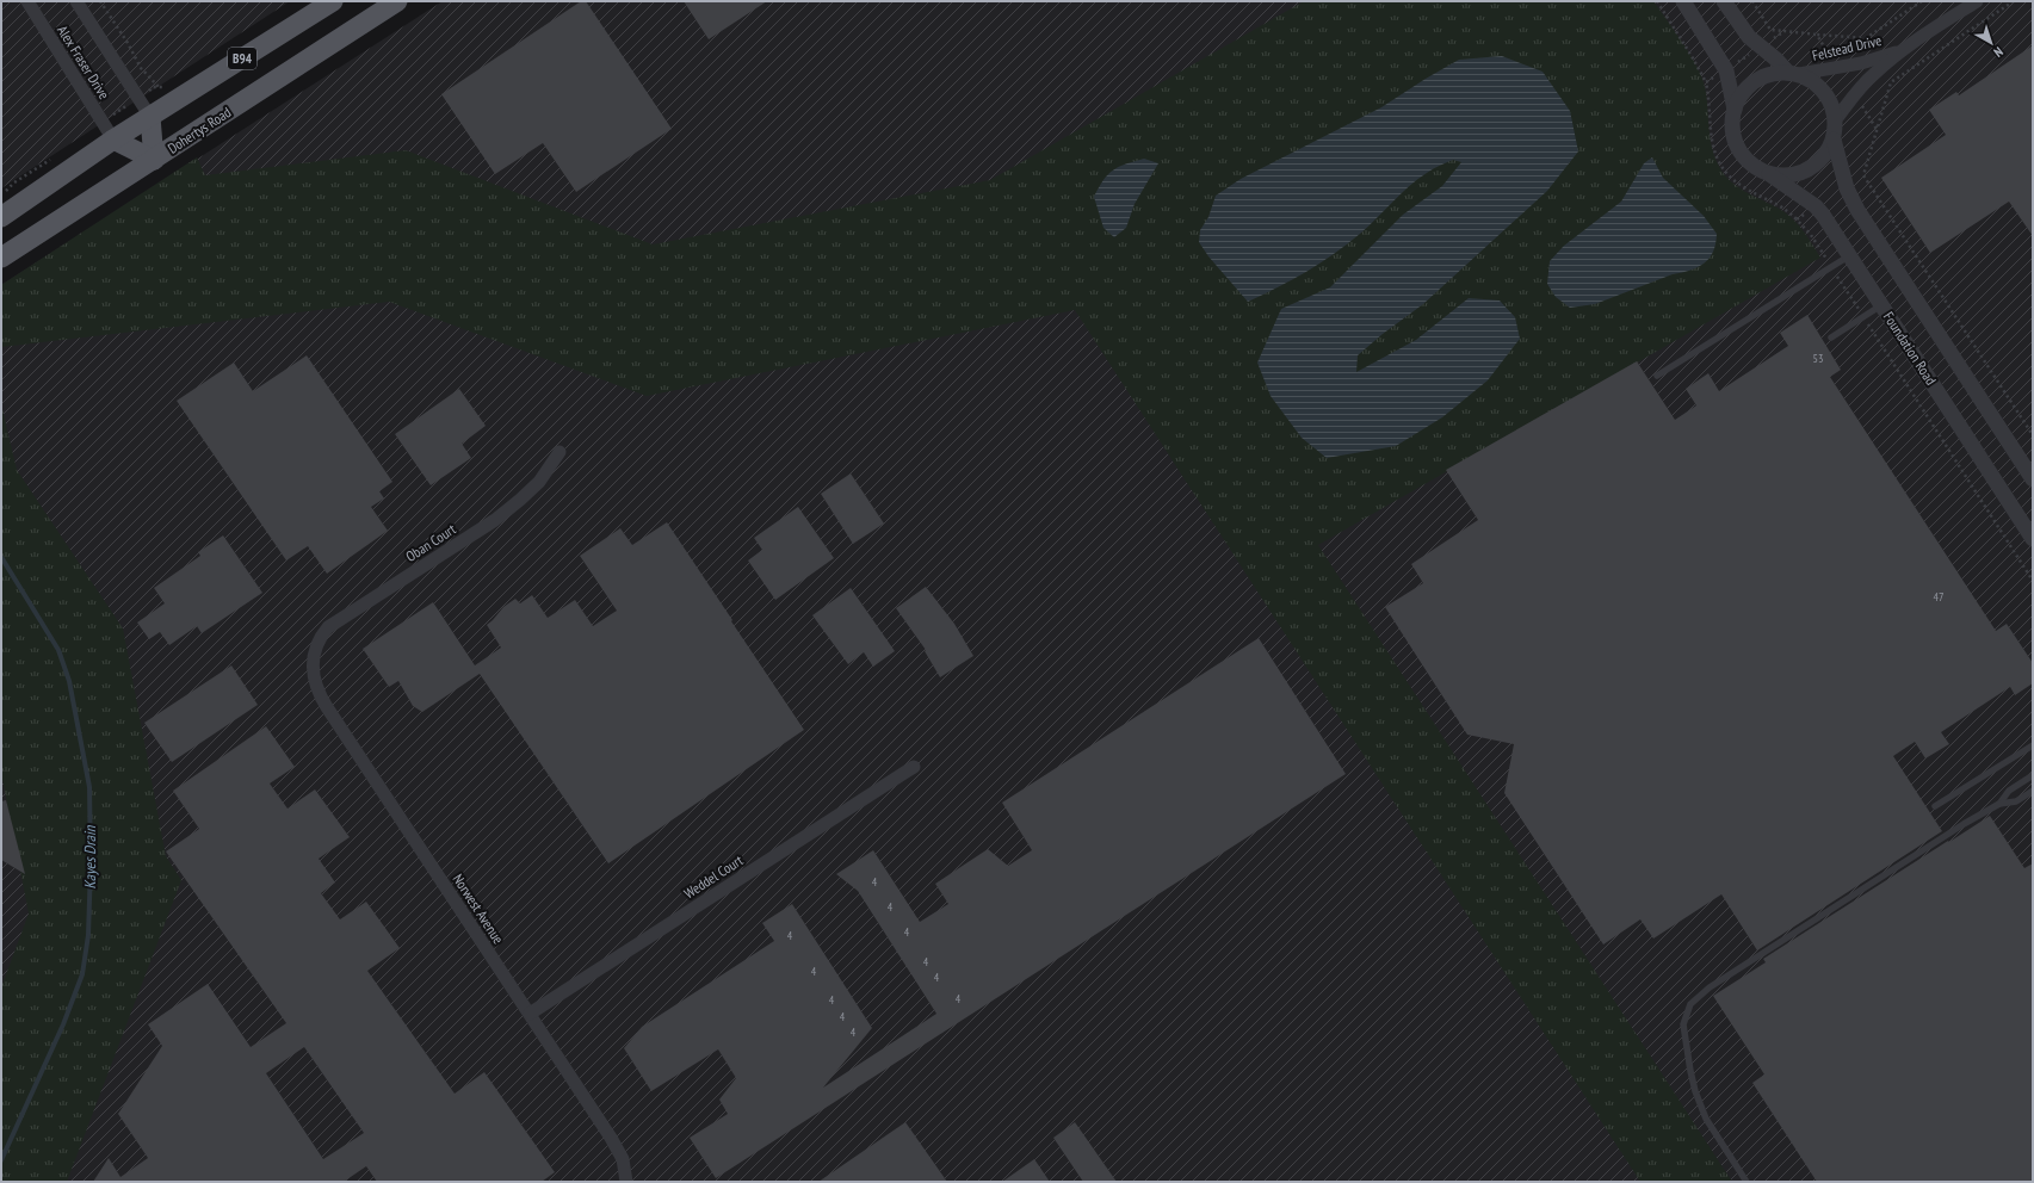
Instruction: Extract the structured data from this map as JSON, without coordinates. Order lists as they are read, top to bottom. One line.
{"streets":{"main road":["B94","Dohertys Road"],"street":["Felstead Drive","Alex Fraser Drive","Foundation Road","Oban Court","Weddel Court","Norwest Avenue"]},"crossings":[["Felstead Drive","Foundation Road"],["B94","Alex Fraser Drive"],["Oban Court","Norwest Avenue"],["Weddel Court","Norwest Avenue"]],"water":["Kayes Drain"],"house_numbers":["53","47","4","4","4","4","4","4","4","4","4","4","4"],"north":"bottom right"}
